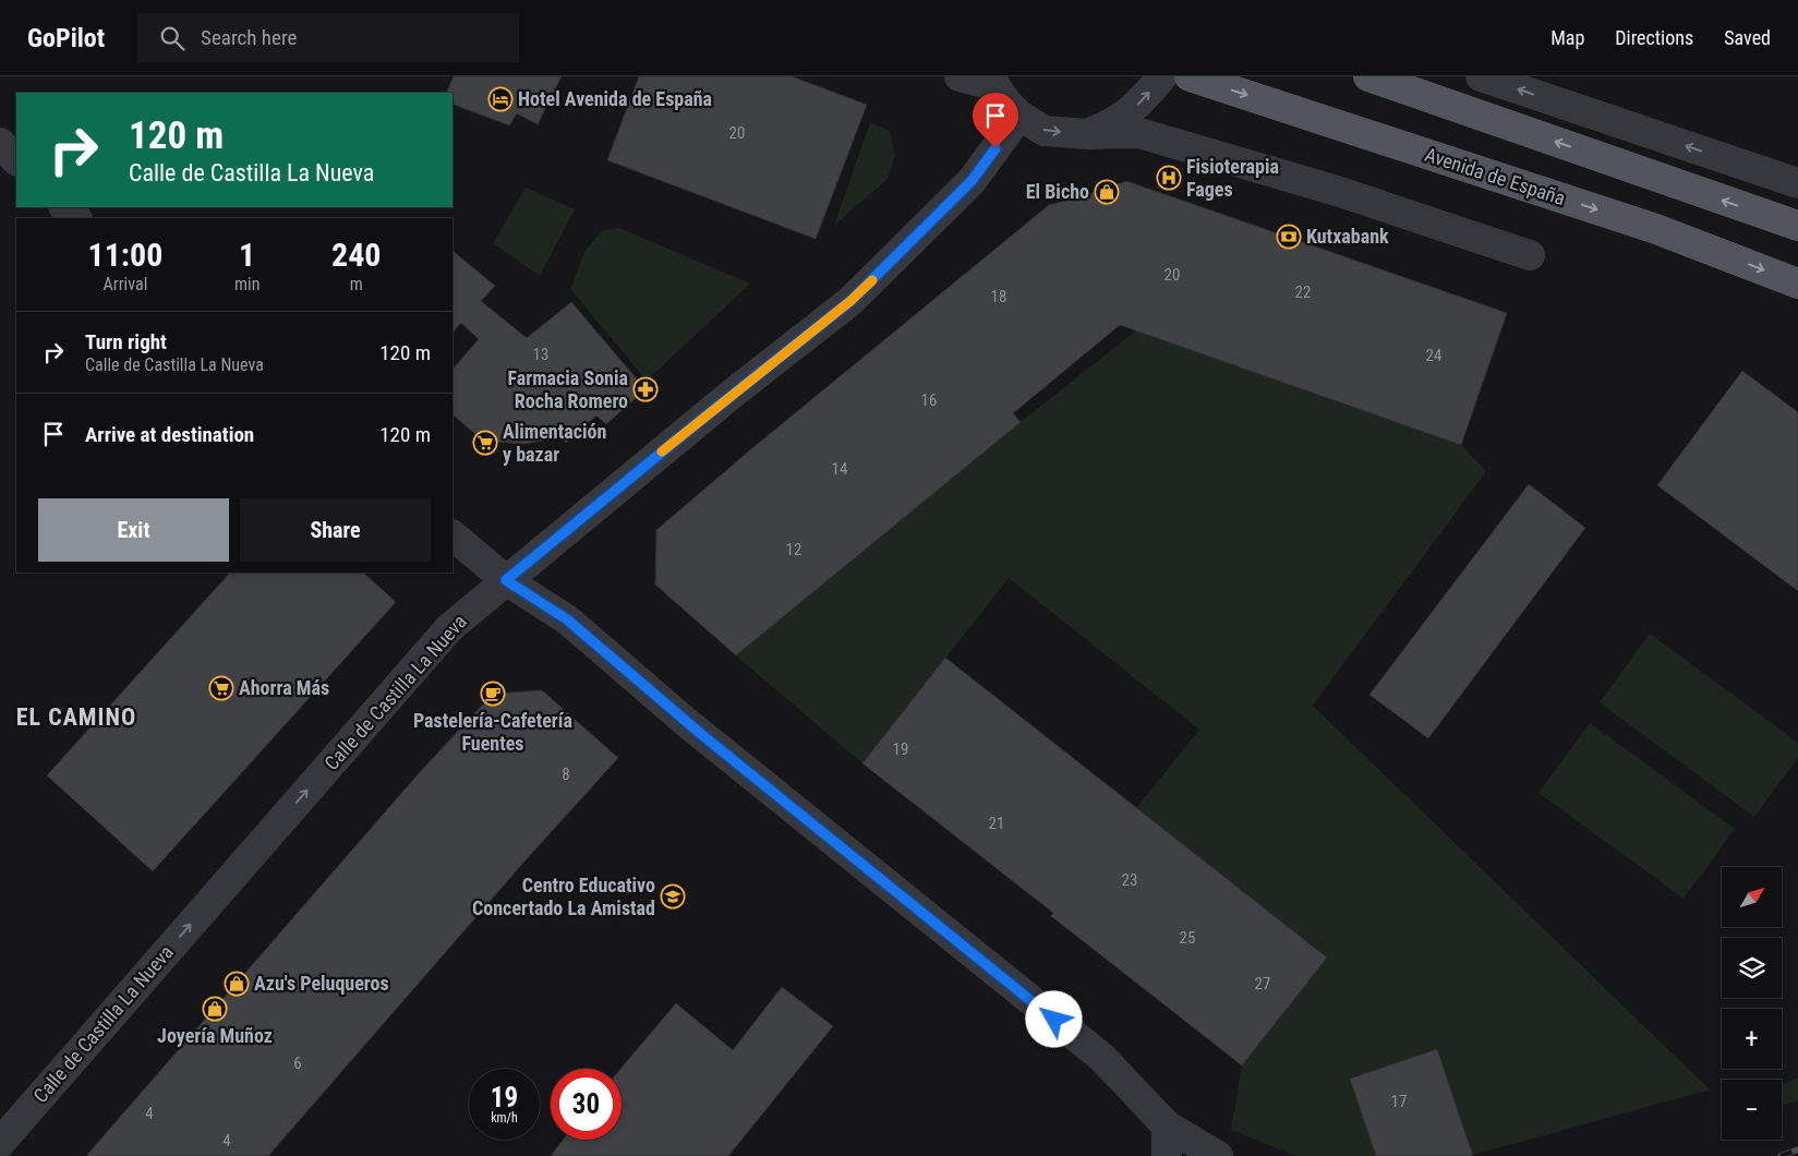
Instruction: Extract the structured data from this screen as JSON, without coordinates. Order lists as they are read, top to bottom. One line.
{"streets":{"main road":["Avenida de España"],"street":["Calle de Castilla La Nueva"]},"one_way":["Calle de Castilla La Nueva"],"districts":["EL CAMINO"],"places":{"hotel":["Hotel Avenida de España"],"hospital":["Fisioterapia Fages"],"shop":["El Bicho","Azu's Peluqueros","Joyería Muñoz"],"bank":["Kutxabank"],"pharmacy":["Farmacia Sonia Rocha Romero"],"supermarket":["Alimentación y bazar","Ahorra Más"],"cafe":["Pastelería-Cafetería Fuentes"],"school or university":["Centro Educativo Concertado La Amistad"]},"house_numbers":["20","20","22","18","13","24","16","14","12","19","8","21","23","25","27","6","17","4","4"],"north":"top right","page":{"header":"GoPilot","search":"Search here","nav":["Map","Directions","Saved"],"turn":["120 m","Calle de Castilla La Nueva"],"eta":["11:00","Arrival","1","min","240","m"],"list":[{"name":"Turn right","note":"Calle de Castilla La Nueva","value":"120 m"},{"name":"Arrive at destination","value":"120 m"}],"buttons":["Exit","Share"],"map_buttons":["+","−"],"speed":"19 km/h","limit":"30"}}
